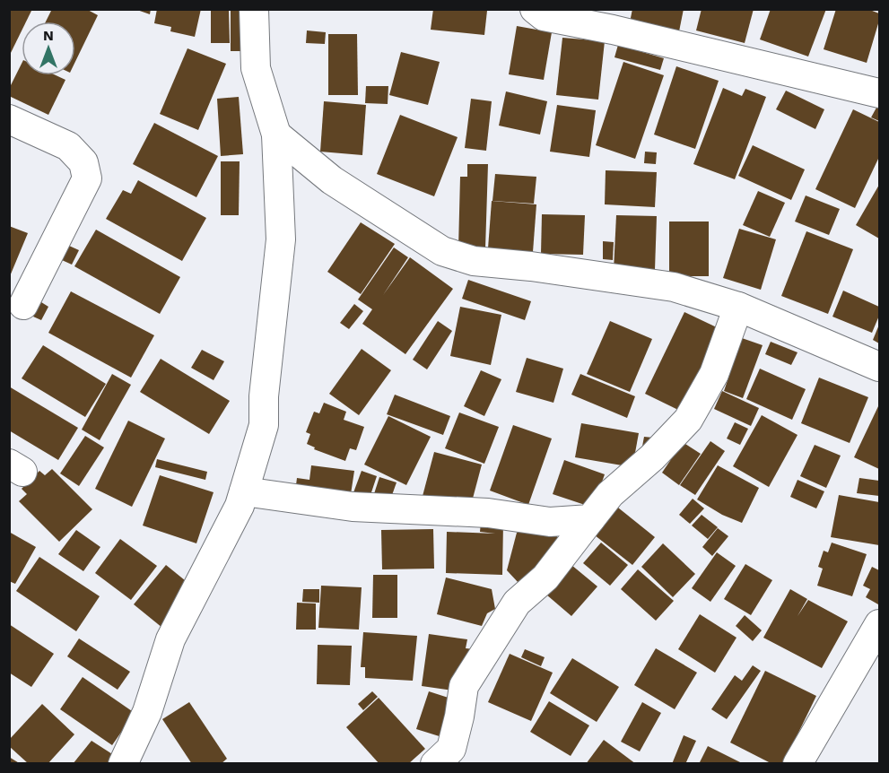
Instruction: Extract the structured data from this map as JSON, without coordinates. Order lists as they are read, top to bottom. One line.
{"north":"top"}
